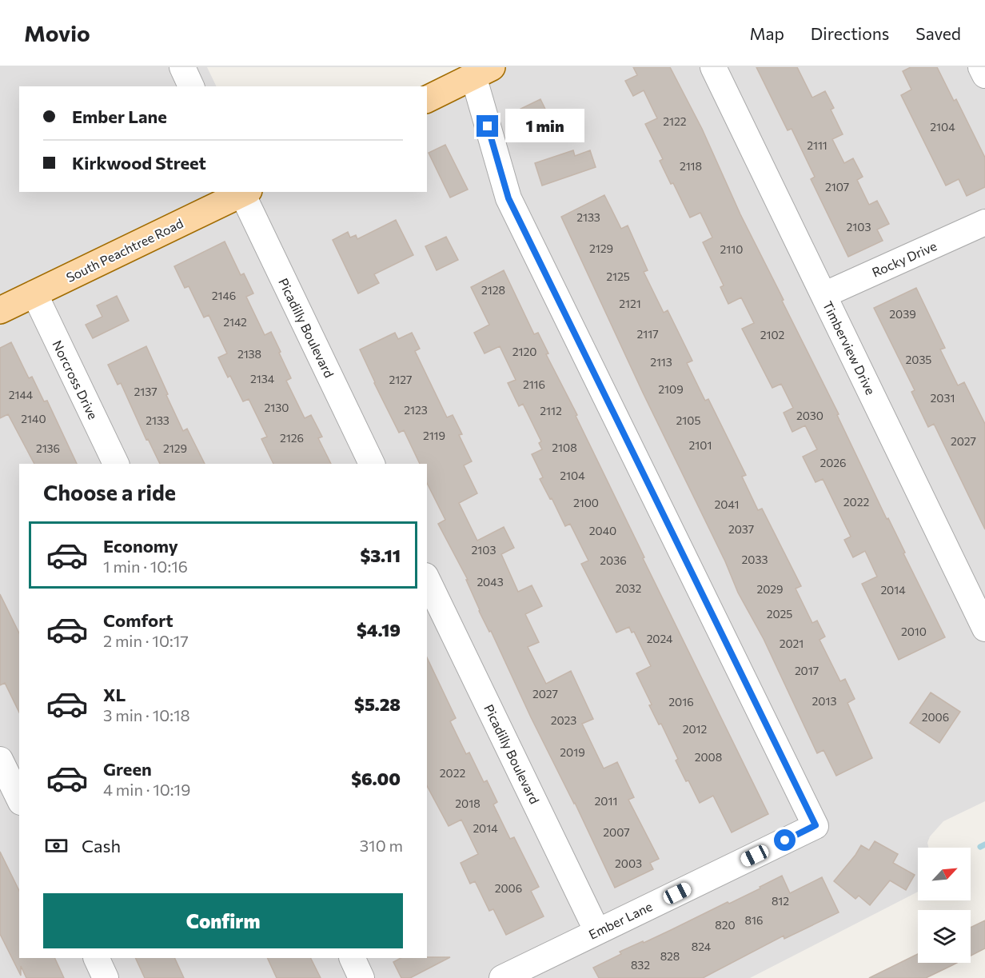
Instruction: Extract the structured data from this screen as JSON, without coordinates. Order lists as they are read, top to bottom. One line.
{"streets":{"main road":["South Peachtree Road"],"street":["Rocky Drive","Picadilly Boulevard","Timberview Drive","Norcross Drive","Ember Lane"]},"crossings":[["South Peachtree Road","Picadilly Boulevard"],["South Peachtree Road","Norcross Drive"],["Rocky Drive","Timberview Drive"],["Picadilly Boulevard","Ember Lane"]],"house_numbers":["2122","2104","2111","2118","2107","2133","2103","2129","2110","2125","2128","2146","2121","2039","2142","2117","2102","2120","2138","2035","2113","2134","2127","2116","2109","2137","2144","2031","2130","2123","2112","2030","2140","2133","2105","2119","2126","2027","2101","2108","2136","2129","2026","2104","2022","2100","2041","2037","2040","2103","2033","2036","2043","2032","2029","2014","2025","2010","2024","2021","2017","2027","2013","2016","2006","2023","2012","2019","2008","2022","2011","2018","2014","2007","2003","2006","812","816","820","824","828","832"],"north":"top right","page":{"header":"Movio","nav":["Map","Directions","Saved"],"banner":["Ember Lane","Kirkwood Street"],"bubble":"1 min","heading":"Choose a ride","list":[{"name":"Economy","note":"1 min · 10:16","value":"$3.11"},{"name":"Comfort","note":"2 min · 10:17","value":"$4.19"},{"name":"XL","note":"3 min · 10:18","value":"$5.28"},{"name":"Green","note":"4 min · 10:19","value":"$6.00"}],"pay":["Cash","310 m"],"buttons":"Confirm"}}
